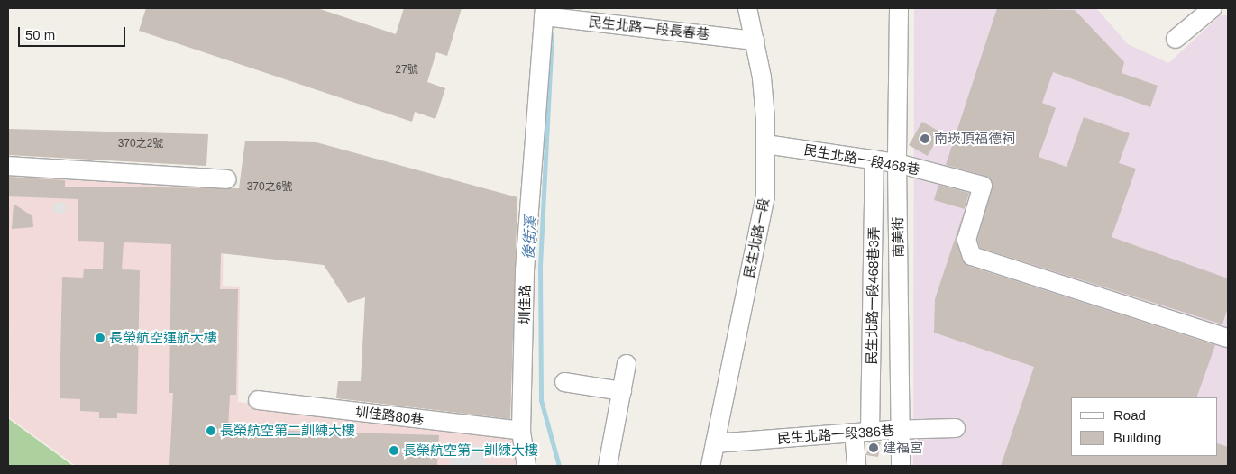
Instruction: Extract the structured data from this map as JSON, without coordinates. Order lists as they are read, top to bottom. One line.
{"streets":{"street":["民生北路一段長春巷","民生北路一段468巷","南美街","民生北路一段","民生北路一段468巷3弄","圳佳路","圳佳路80巷","民生北路一段386巷"]},"crossings":[["民生北路一段長春巷","民生北路一段"],["民生北路一段長春巷","圳佳路"],["民生北路一段468巷","南美街"],["民生北路一段468巷","民生北路一段"],["民生北路一段468巷","民生北路一段468巷3弄"],["南美街","民生北路一段386巷"],["民生北路一段","民生北路一段386巷"],["民生北路一段468巷3弄","民生北路一段386巷"],["圳佳路","圳佳路80巷"]],"water":["後街溪"],"places":["南崁頂福德祠","長榮航空運航大樓","長榮航空第二訓練大樓","建福宮","長榮航空第一訓練大樓"],"house_numbers":["27號","370之2號","370之6號"],"legend":["Road","Building"],"scale_bar":"50 m"}
